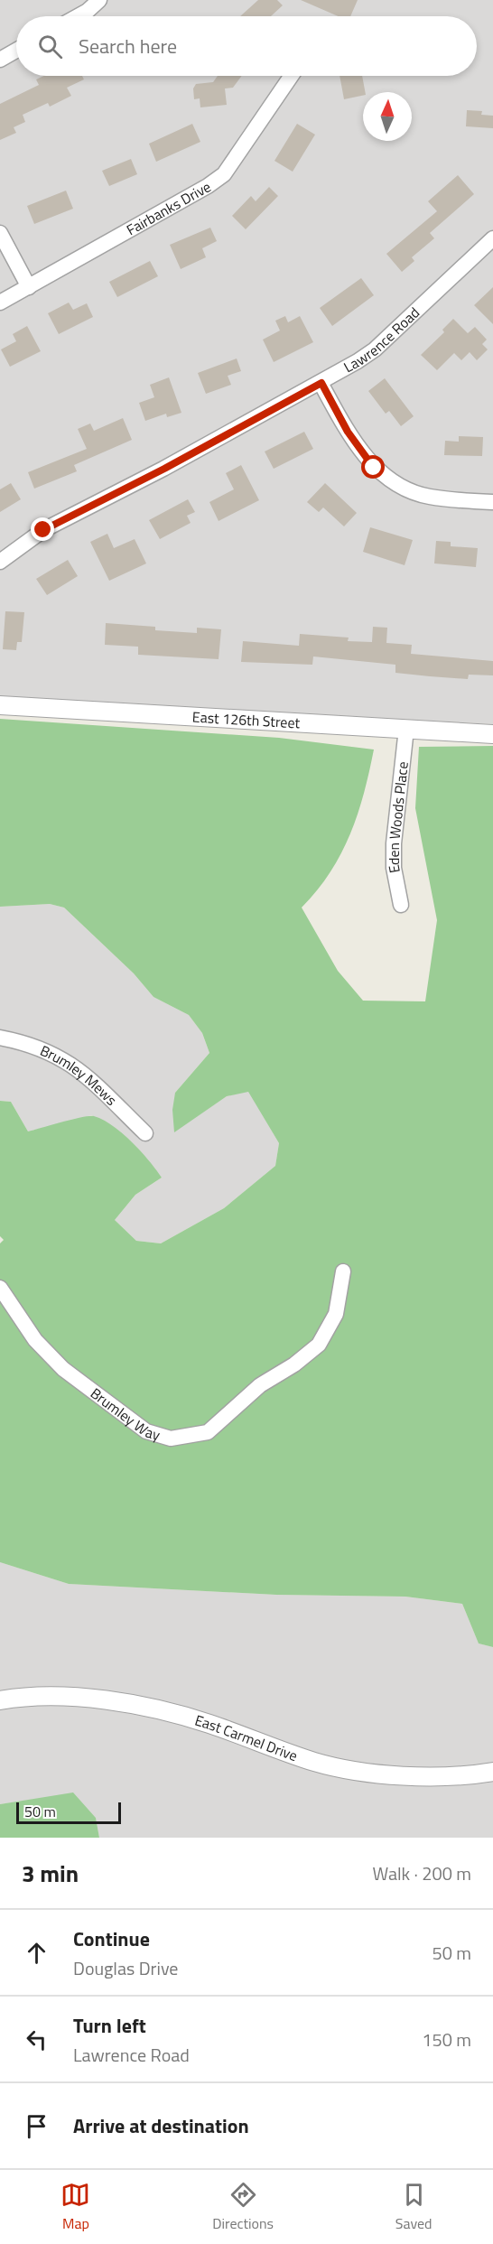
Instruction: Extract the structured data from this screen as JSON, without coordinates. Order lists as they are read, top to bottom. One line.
{"streets":{"street":["Fairbanks Drive","Lawrence Road","East 126th Street","Eden Woods Place","Brumley Mews","Brumley Way","East Carmel Drive"]},"crossings":[["East 126th Street","Eden Woods Place"]],"scale_bar":"50 m","north":"top","page":{"search":"Search here","scale":"50 m","heading":["3 min","Walk · 200 m"],"list":[["Continue","Douglas Drive","50 m"],["Turn left","Lawrence Road","150 m"],"Arrive at destination"],"nav":["Map","Directions","Saved"]}}
